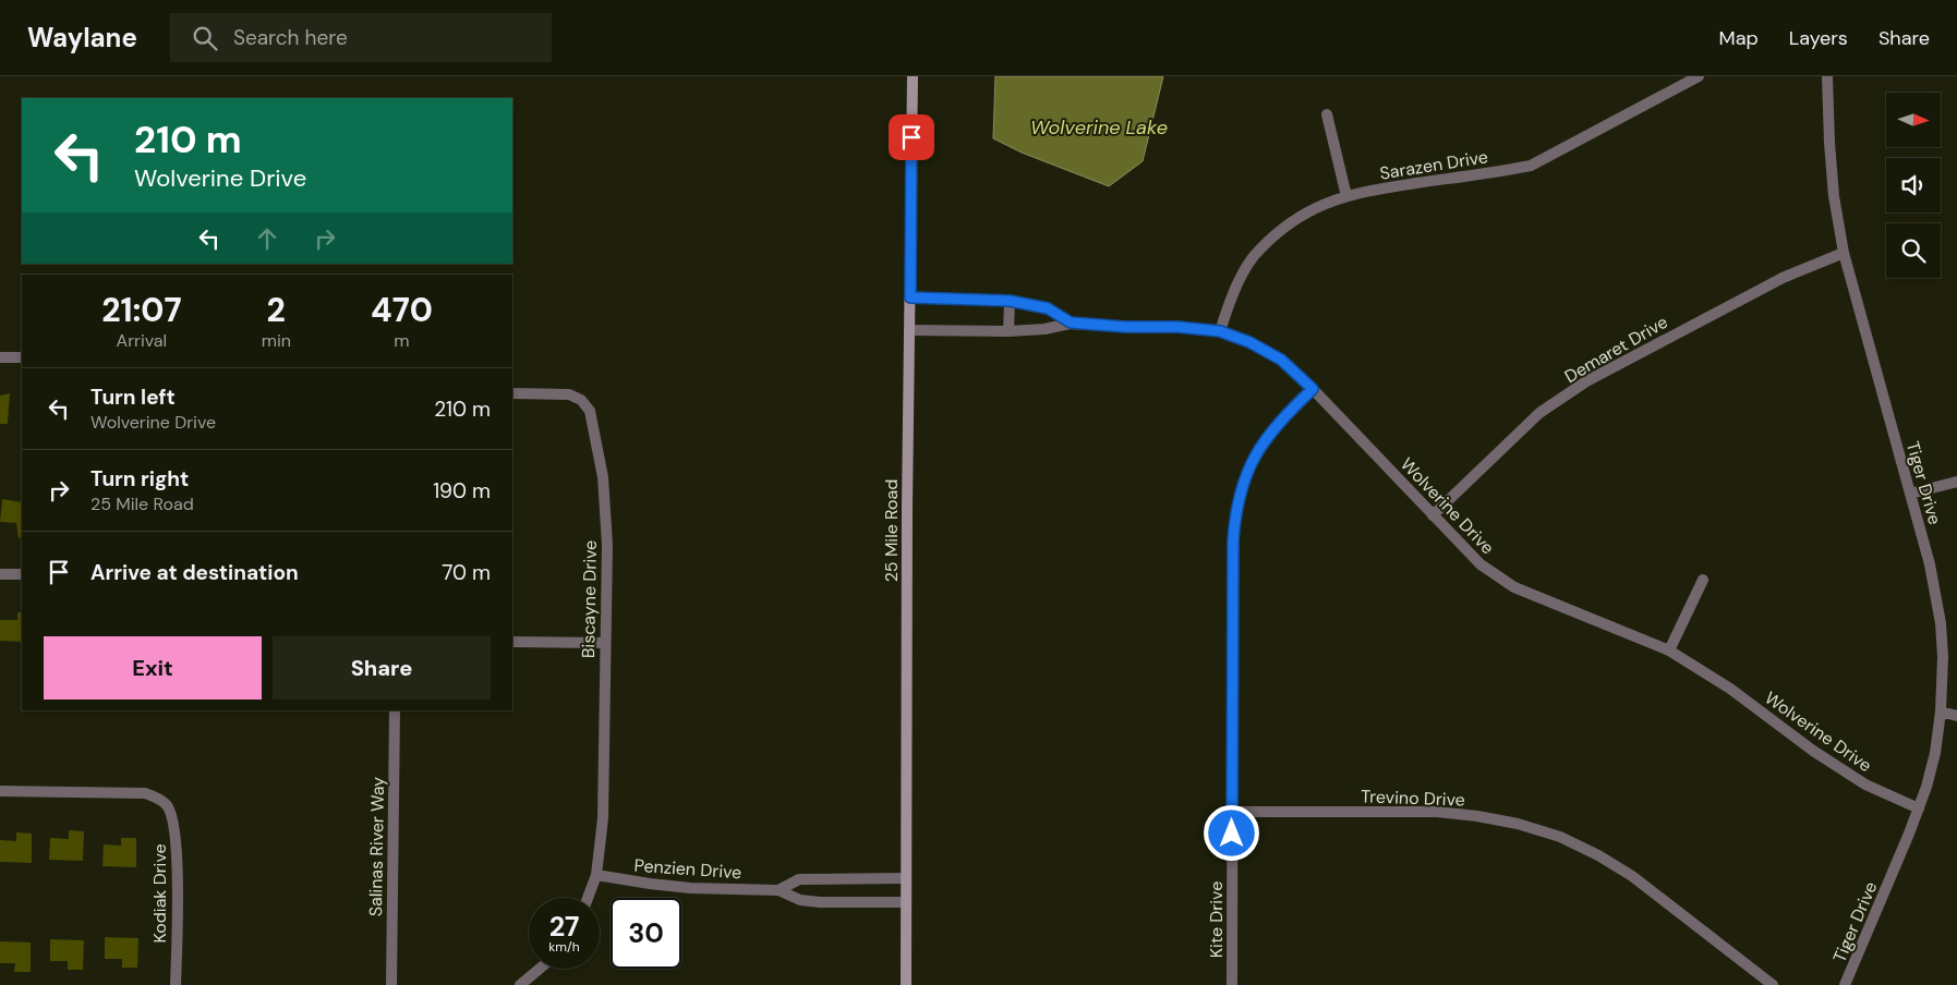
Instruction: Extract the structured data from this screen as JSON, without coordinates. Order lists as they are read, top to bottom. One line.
{"streets":{"street":["Sarazen Drive","Demaret Drive","Tiger Drive","Wolverine Drive","25 Mile Road","Biscayne Drive","Trevino Drive","Salinas River Way","Penzien Drive","Kodiak Drive","Kite Drive"]},"crossings":[["Sarazen Drive","Wolverine Drive"],["Demaret Drive","Tiger Drive"],["Demaret Drive","Wolverine Drive"],["Tiger Drive","Wolverine Drive"],["Wolverine Drive","25 Mile Road"],["Wolverine Drive","Kite Drive"],["25 Mile Road","Penzien Drive"],["Biscayne Drive","Penzien Drive"],["Trevino Drive","Kite Drive"]],"water":["Wolverine Lake"],"north":"right","page":{"header":"Waylane","search":"Search here","nav":["Map","Layers","Share"],"turn":["210 m","Wolverine Drive"],"eta":["21:07","Arrival","2","min","470","m"],"list":[{"name":"Turn left","note":"Wolverine Drive","value":"210 m"},{"name":"Turn right","note":"25 Mile Road","value":"190 m"},{"name":"Arrive at destination","value":"70 m"}],"buttons":["Exit","Share"],"speed":"27 km/h","limit":"30"}}
